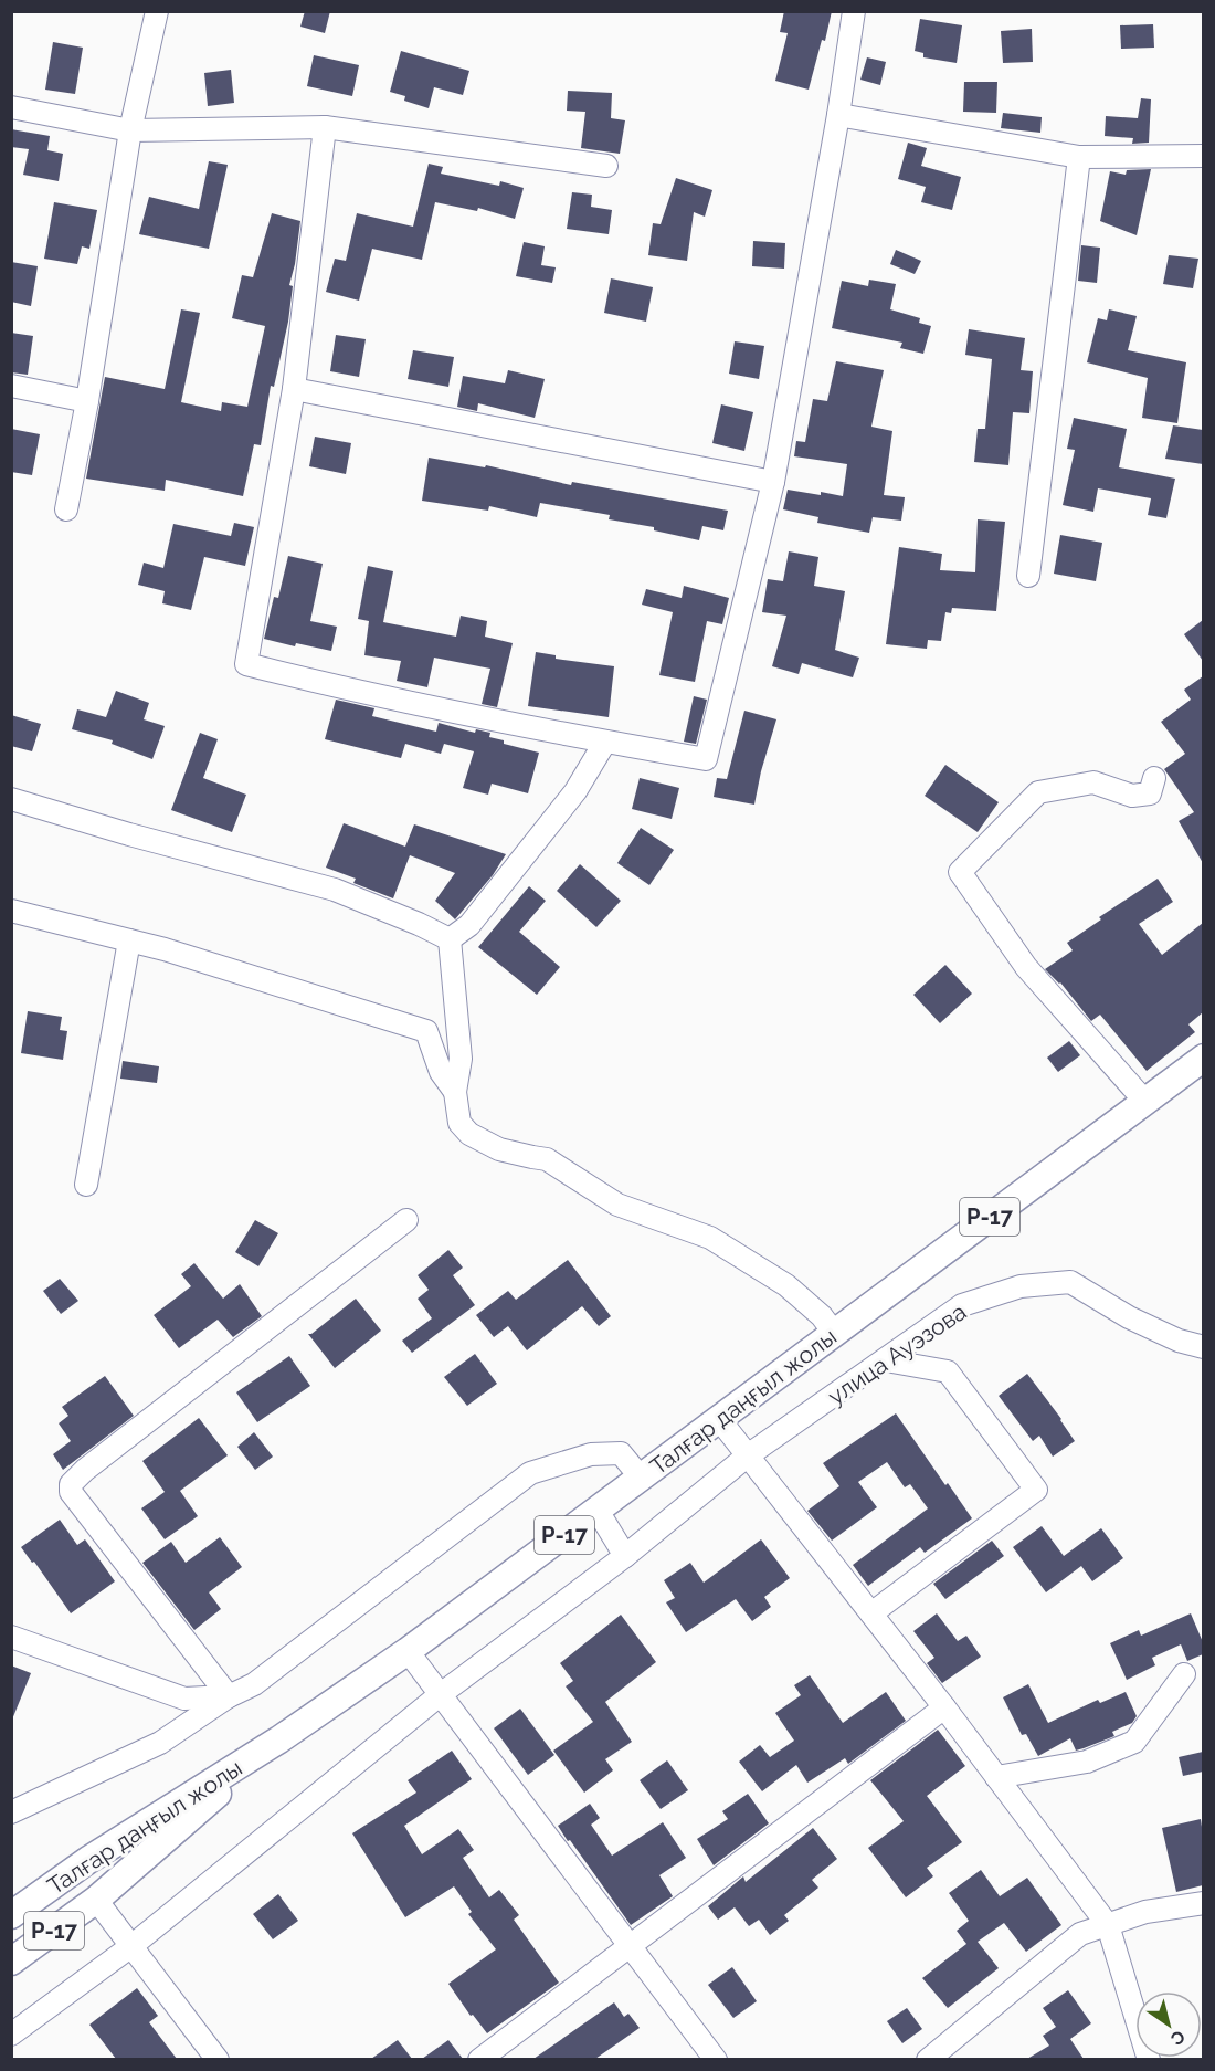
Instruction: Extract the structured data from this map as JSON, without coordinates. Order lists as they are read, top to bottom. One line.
{"streets":{"main road":["P-17","Талғар даңғыл жолы"],"street":["улица Ауэзова"]},"crossings":[["P-17","Талғар даңғыл жолы"]],"north":"bottom right"}
